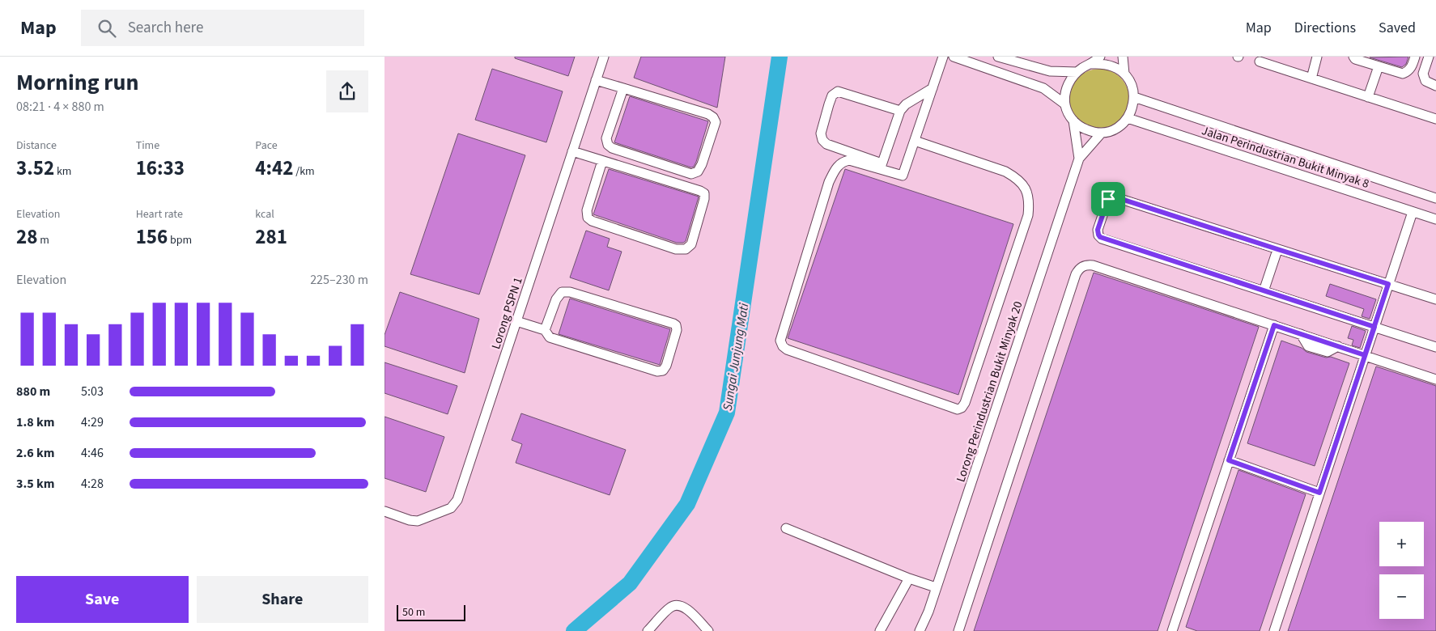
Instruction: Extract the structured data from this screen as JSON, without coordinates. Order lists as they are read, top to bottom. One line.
{"streets":{"street":["Jalan Perindustrian Bukit Minyak 8","Lorong PSPN 1","Lorong Perindustrian Bukit Minyak 20"]},"water":["Sungai Junjung Mati"],"scale_bar":"50 m","page":{"header":"Map","search":"Search here","nav":["Map","Directions","Saved"],"heading":["Morning run","08:21 · 4 × 880 m"],"stats":[["Distance","3.52 km"],["Time","16:33"],["Pace","4:42 /km"],["Elevation","28 m"],["Heart rate","156 bpm"],["kcal","281"]],"chart":["Elevation","225–230 m"],"list":[{"name":"880 m","note":"5:03"},{"name":"1.8 km","note":"4:29"},{"name":"2.6 km","note":"4:46"},{"name":"3.5 km","note":"4:28"}],"map_buttons":["+","−"],"buttons":["Save","Share"],"scale":"50 m"}}
